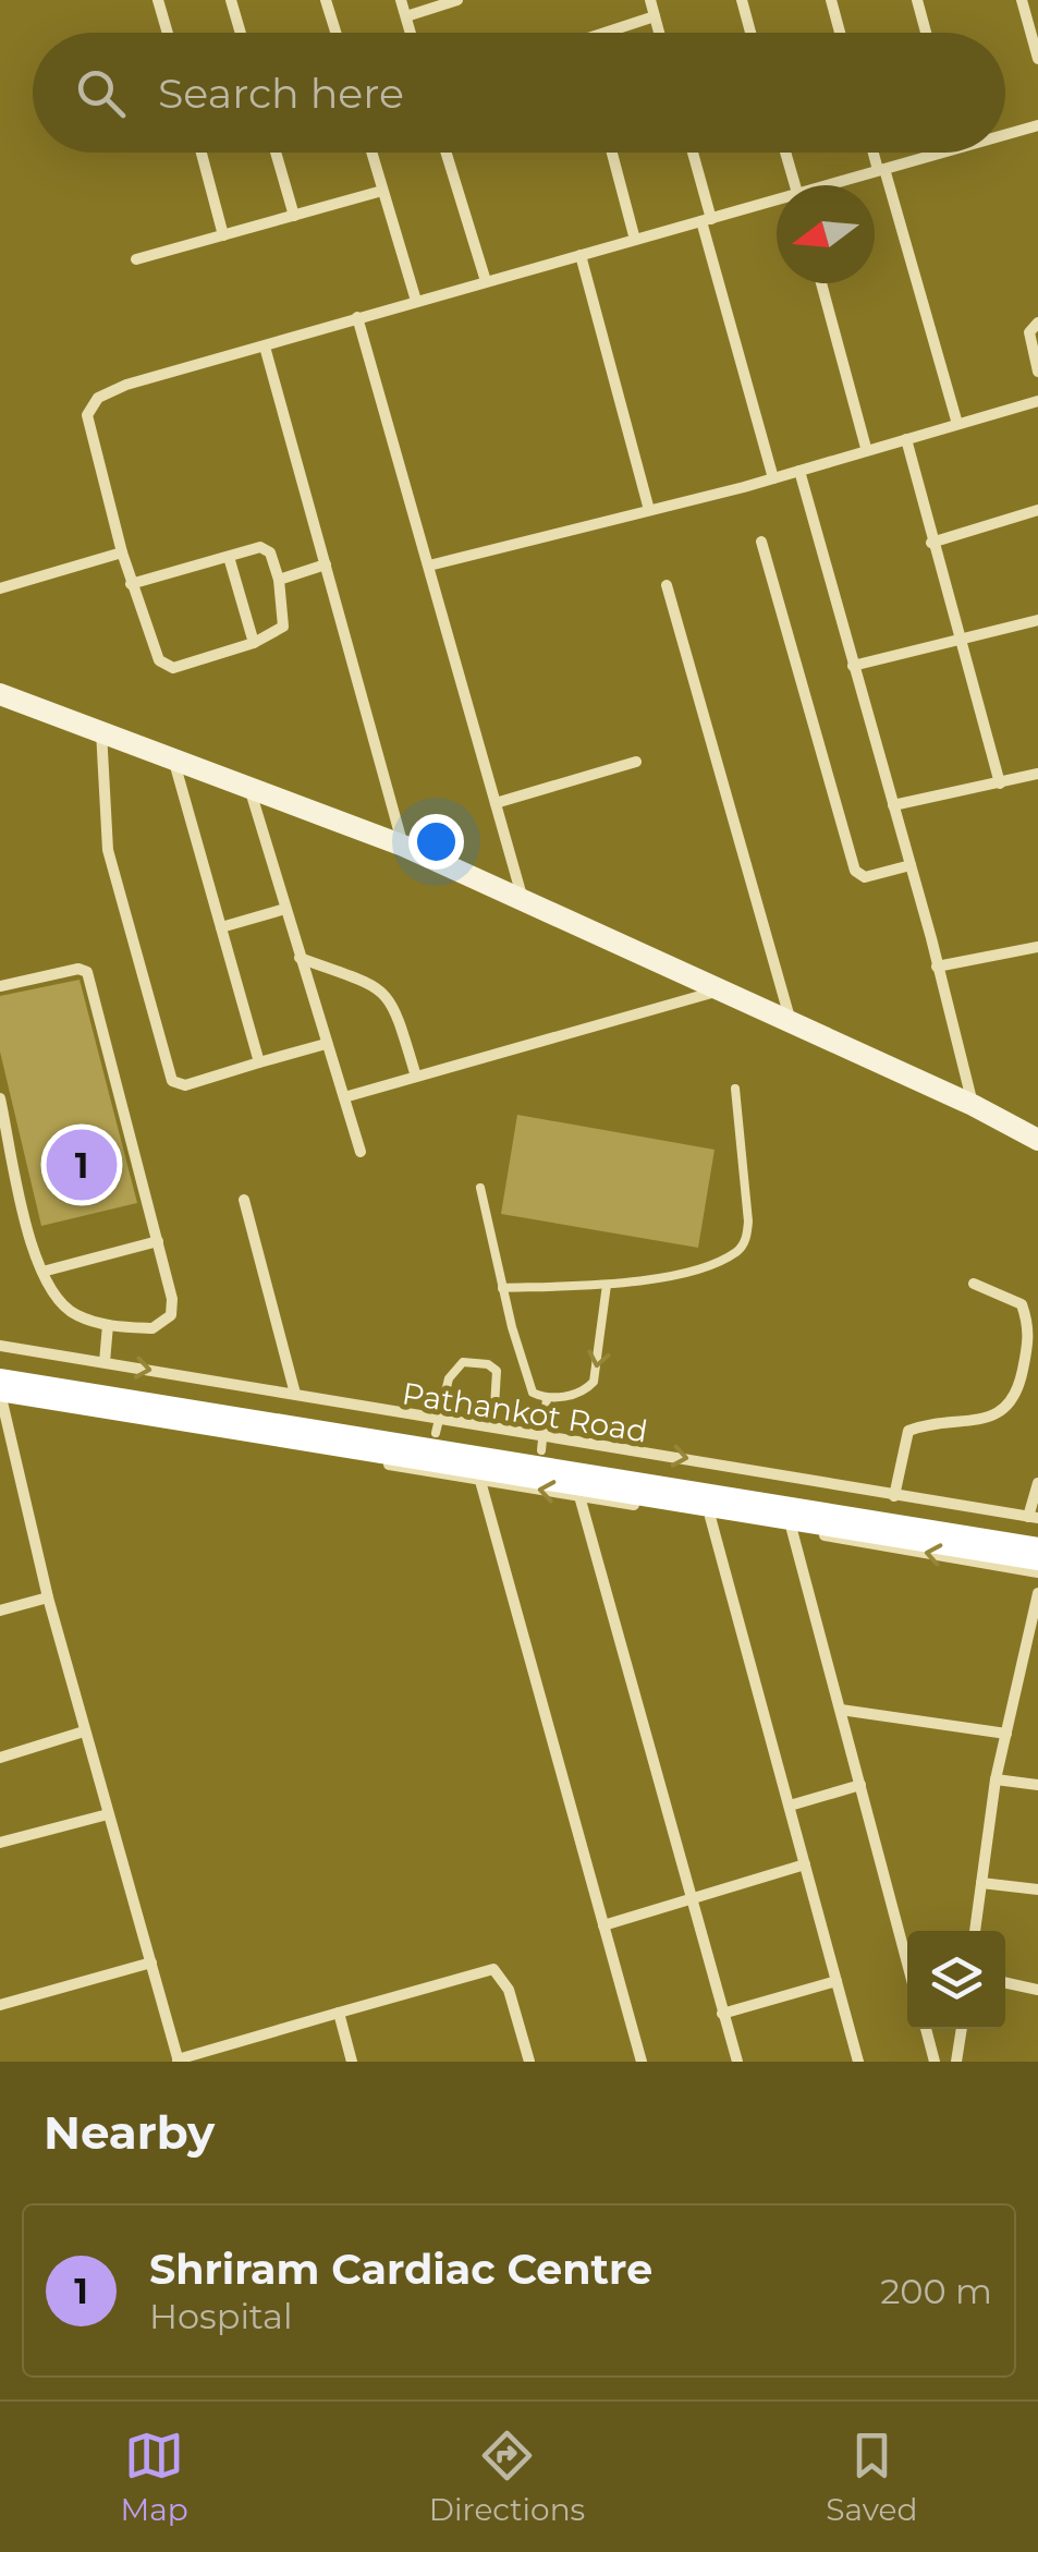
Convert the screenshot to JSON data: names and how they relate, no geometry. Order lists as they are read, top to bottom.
{
  "streets": {
    "highway": ["Pathankot Road"]
  },
  "north": "left",
  "page": {
    "search": "Search here",
    "pins": "1",
    "heading": "Nearby",
    "list": [
      {
        "mark": "1",
        "name": "Shriram Cardiac Centre",
        "note": "Hospital",
        "value": "200 m"
      }
    ],
    "nav": ["Map", "Directions", "Saved"]
  }
}
